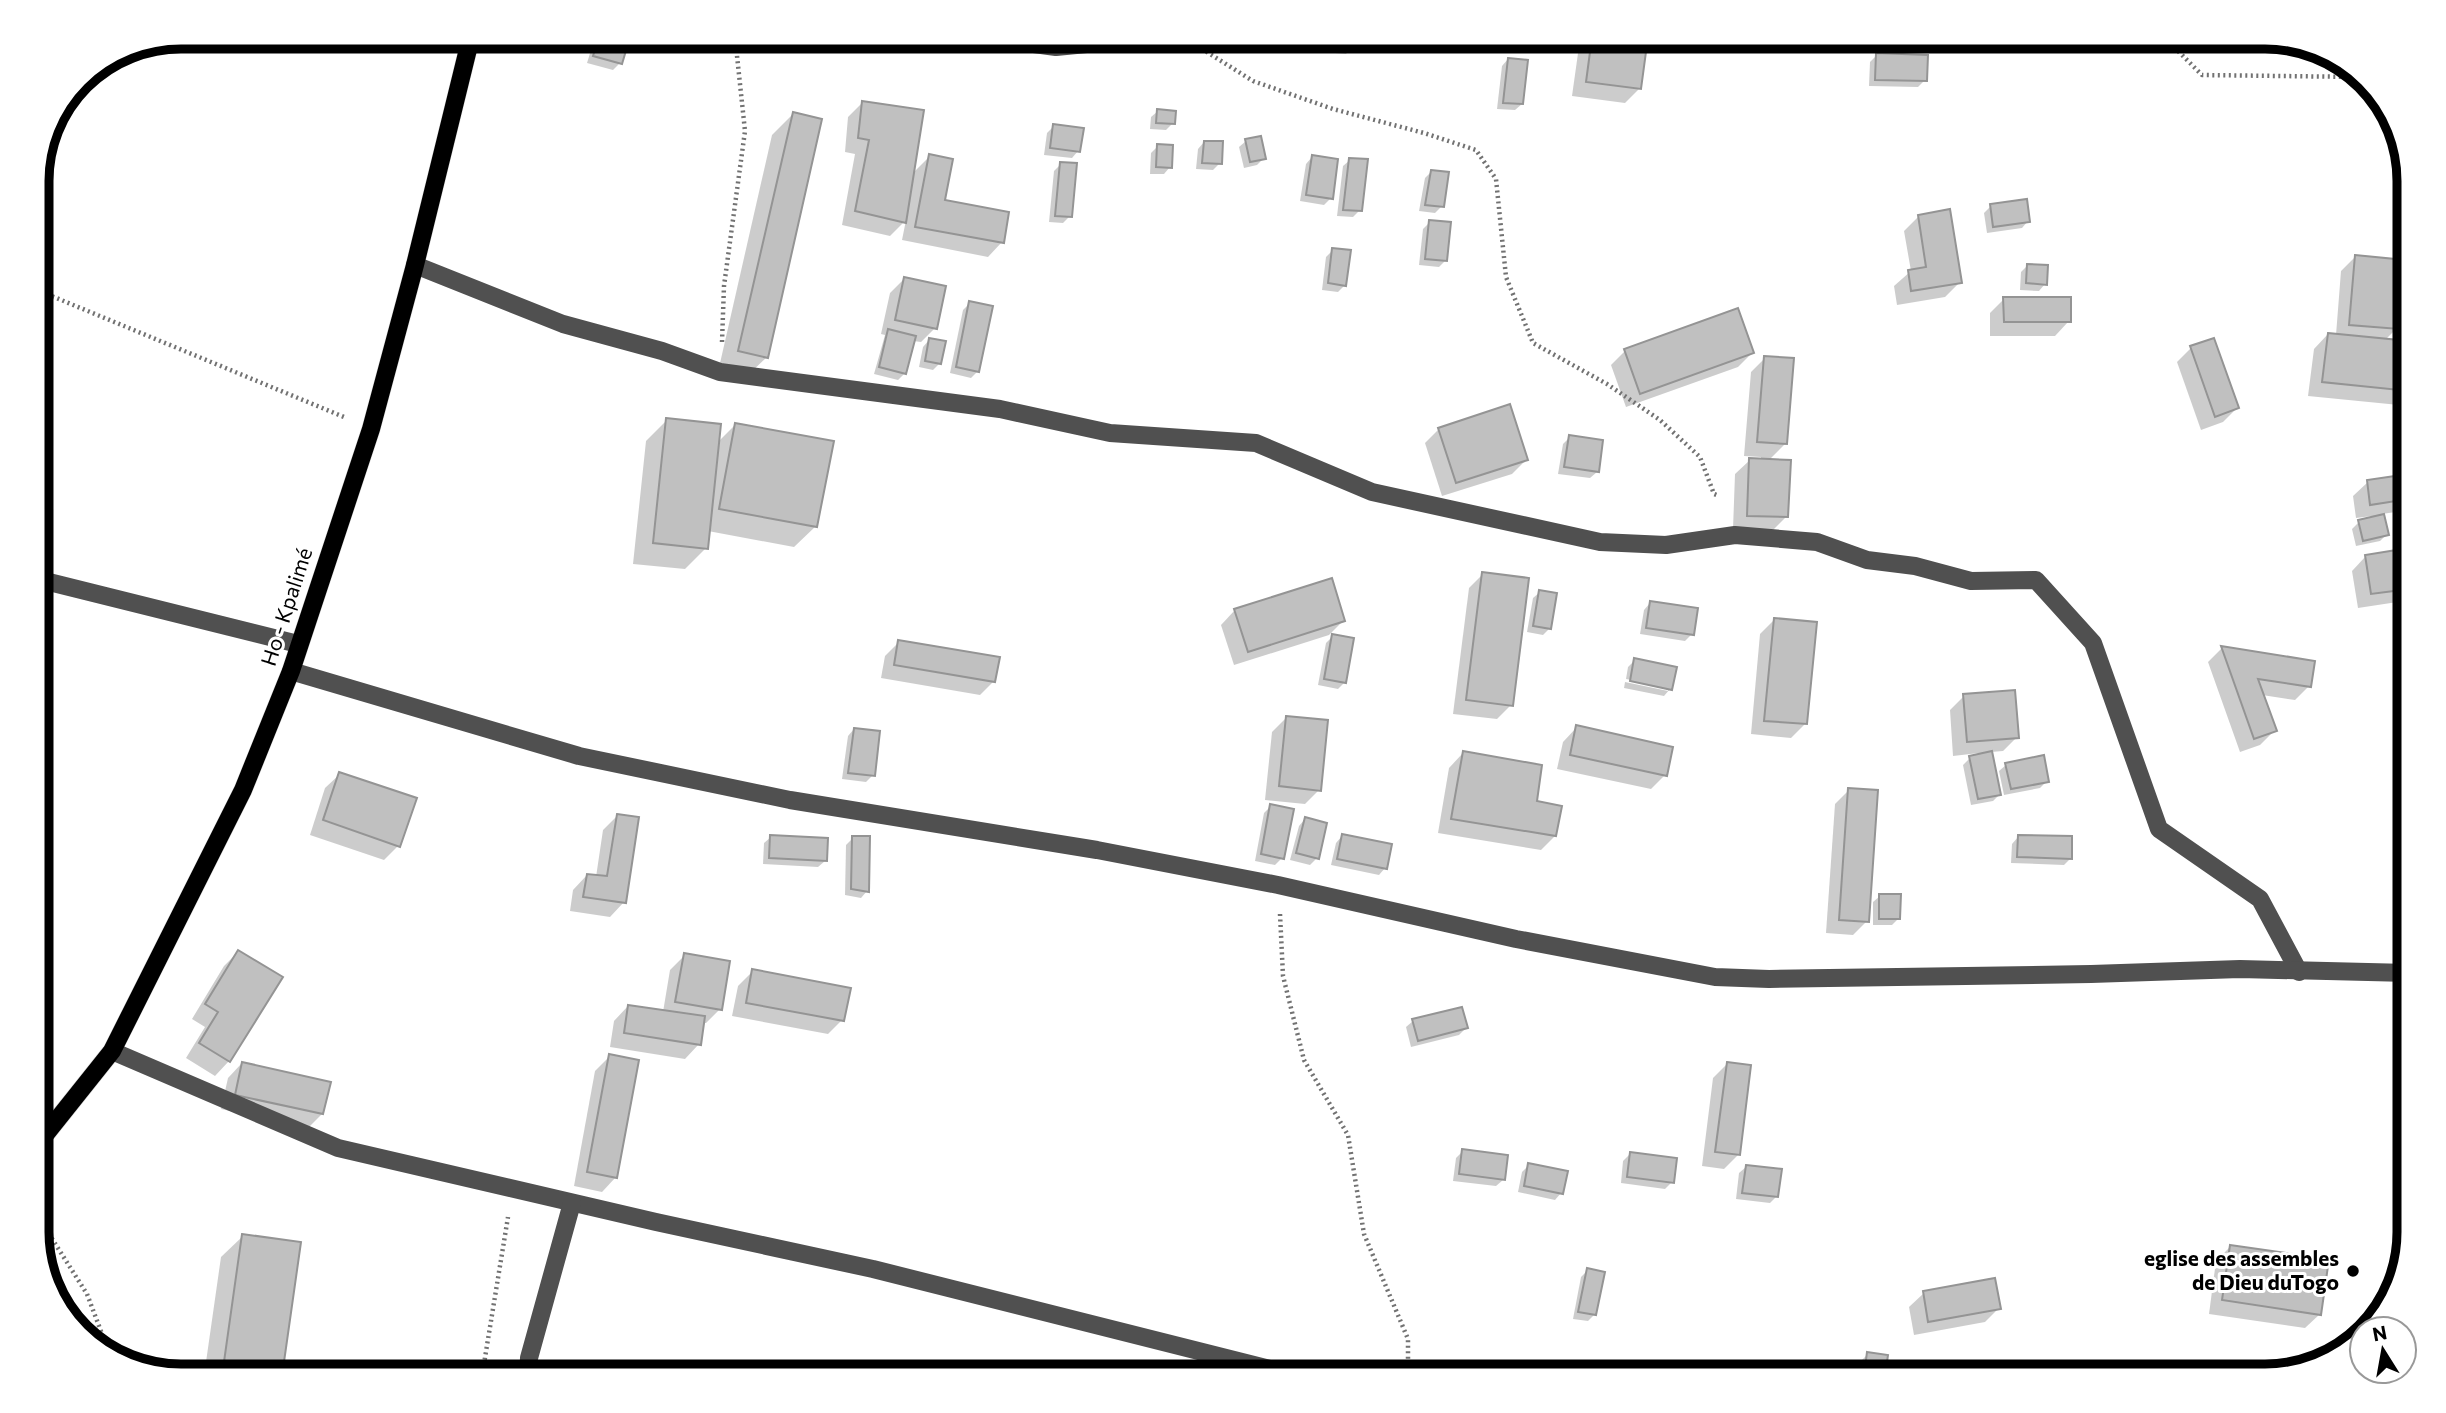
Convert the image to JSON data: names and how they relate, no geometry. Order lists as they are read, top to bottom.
{
  "streets": {
    "main road": ["Ho - Kpalimé"]
  },
  "places": ["eglise des assembles de Dieu duTogo"],
  "north": "top"
}
